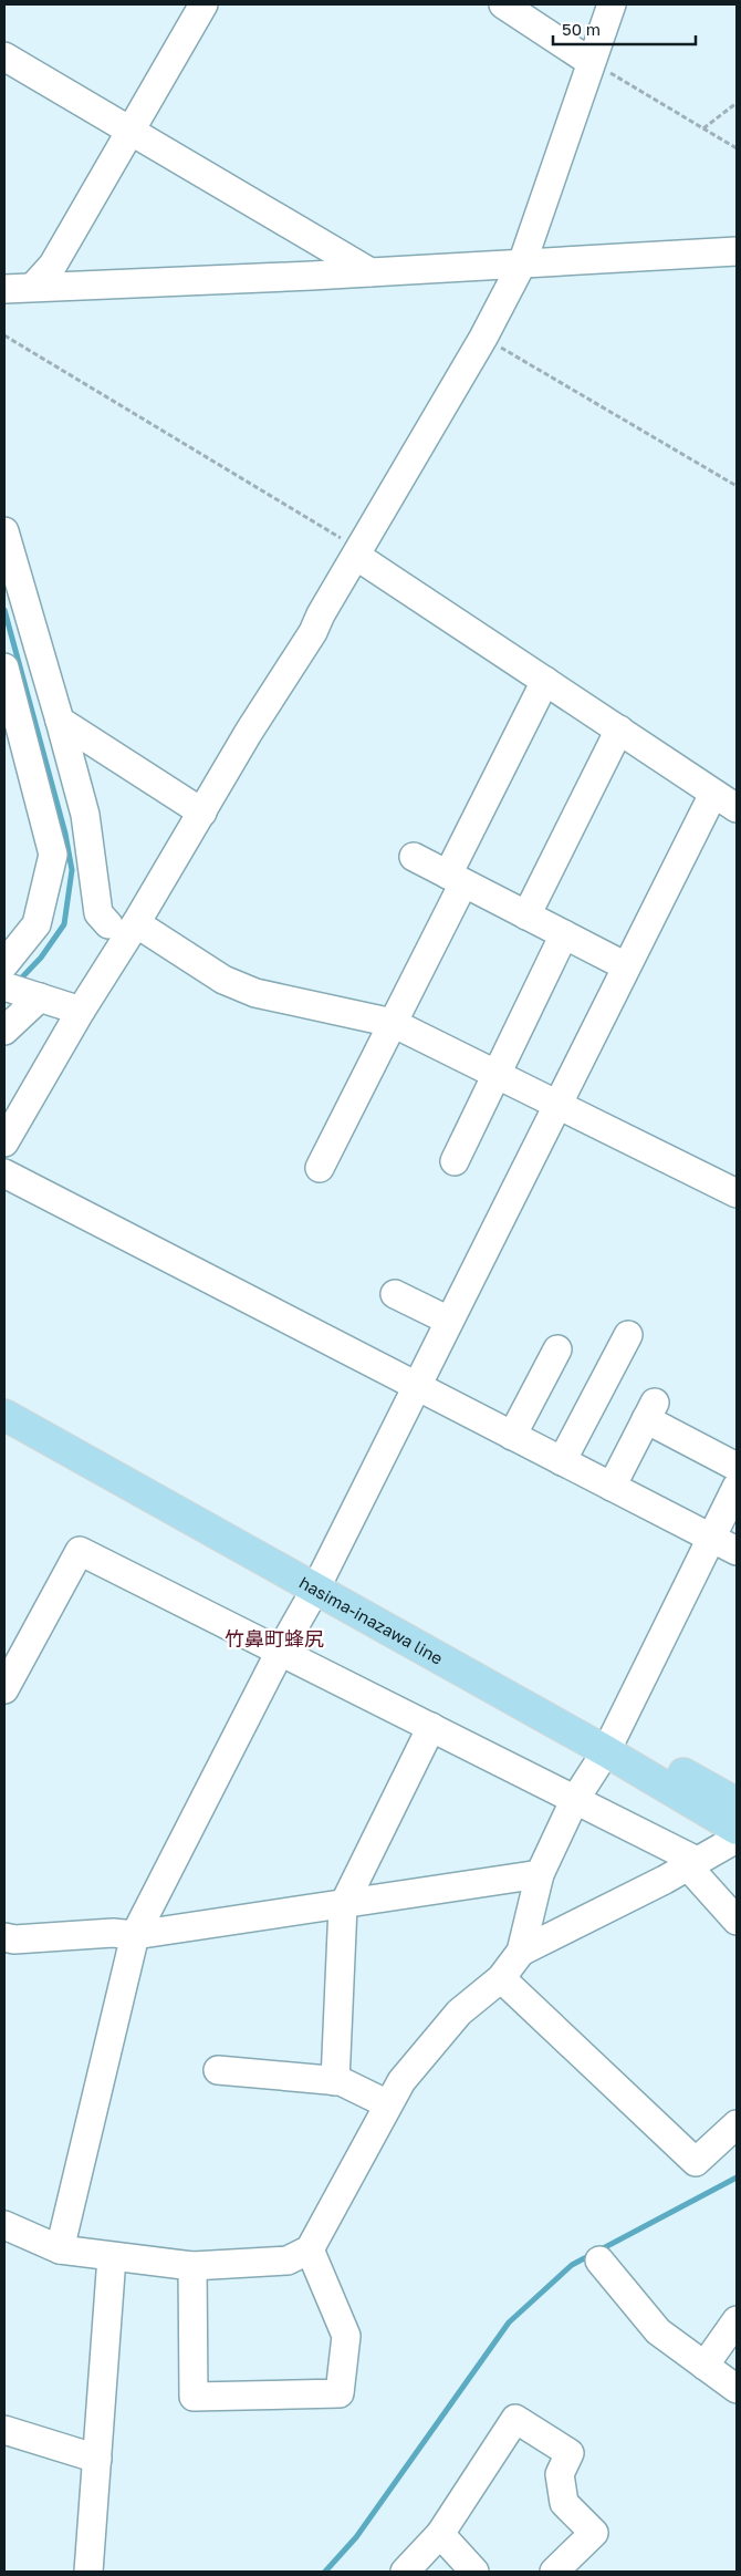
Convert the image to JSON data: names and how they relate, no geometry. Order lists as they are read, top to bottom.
{
  "streets": {
    "main road": ["hasima-inazawa line"]
  },
  "districts": ["竹鼻町蜂尻"],
  "scale_bar": "50 m"
}
